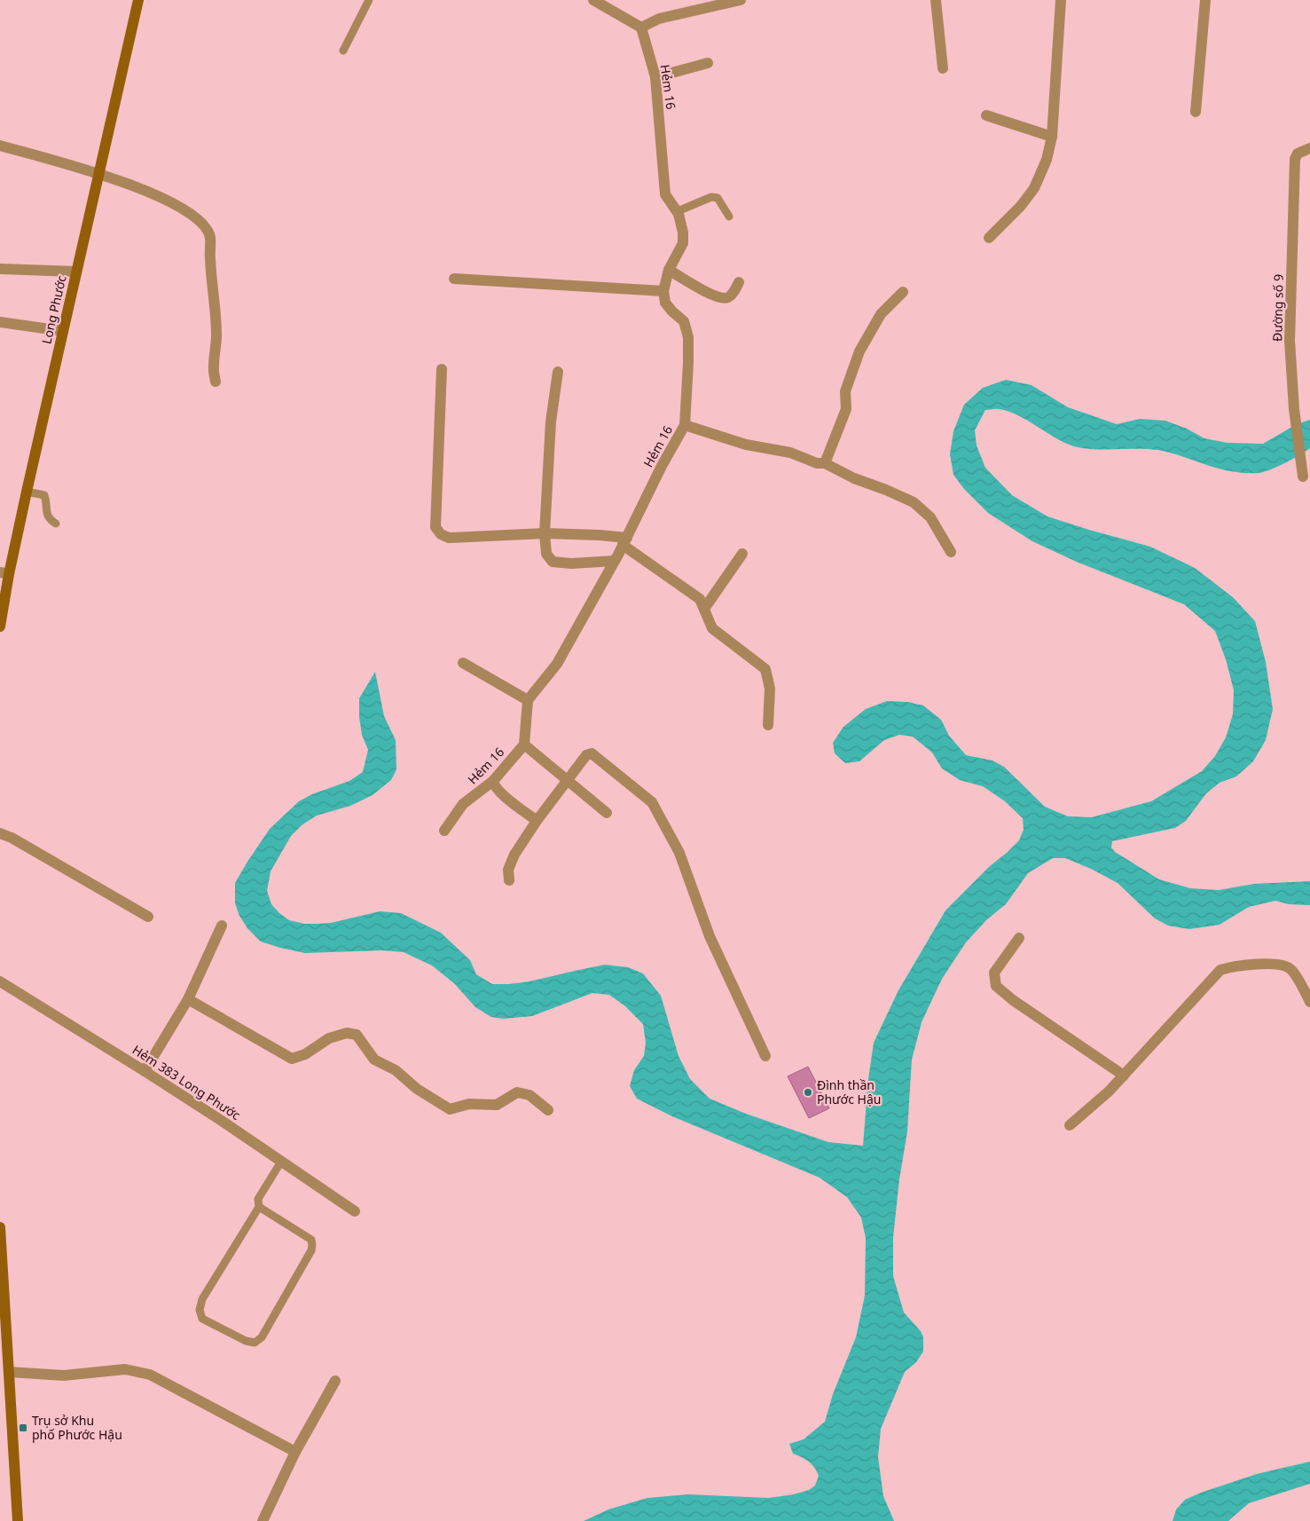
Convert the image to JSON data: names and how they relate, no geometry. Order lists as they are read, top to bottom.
{
  "streets": {
    "street": [
      "Hẻm 16",
      "Đường số 9",
      "Long Phước",
      "Hẻm 383 Long Phước"
    ]
  },
  "places": {
    "other": ["Đình thần Phước Hậu"],
    "transit": ["Trụ sở Khu phố Phước Hậu"]
  }
}
